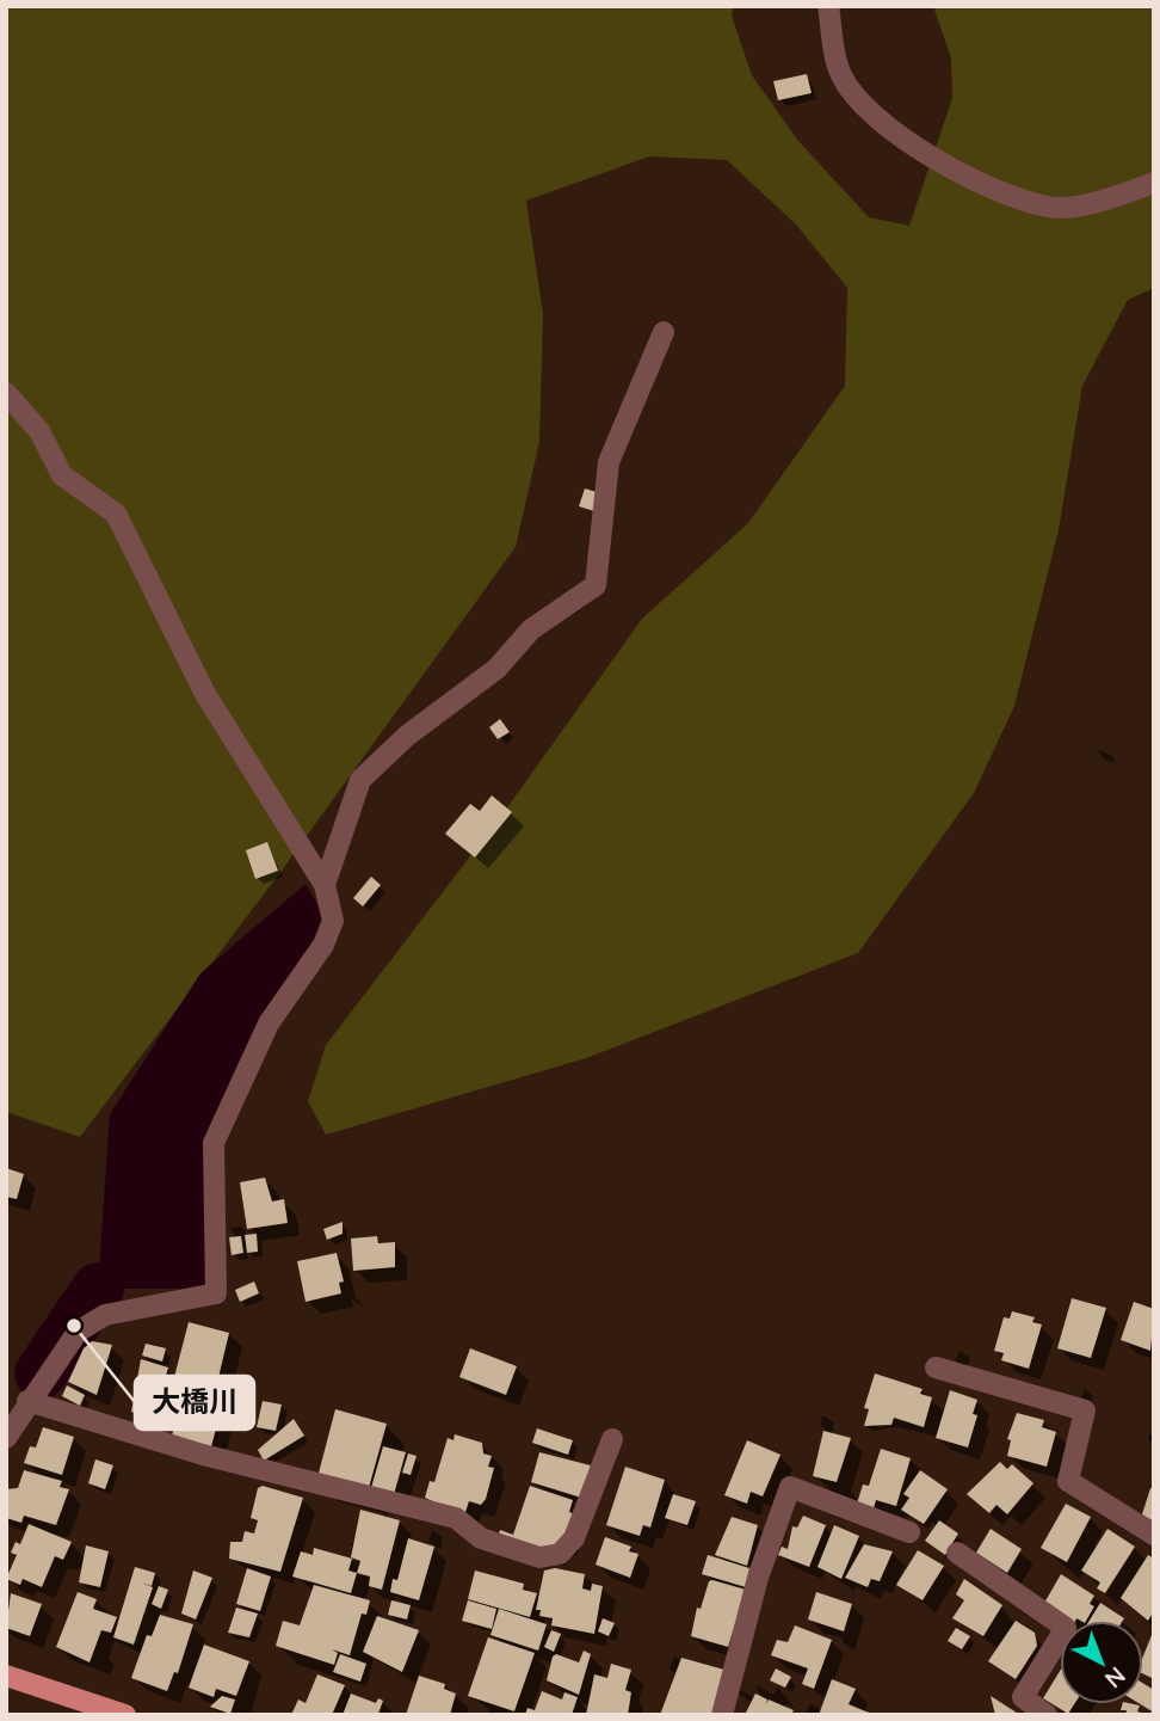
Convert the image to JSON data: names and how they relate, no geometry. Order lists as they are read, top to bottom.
{
  "places": ["大橋川"],
  "north": "bottom right"
}
